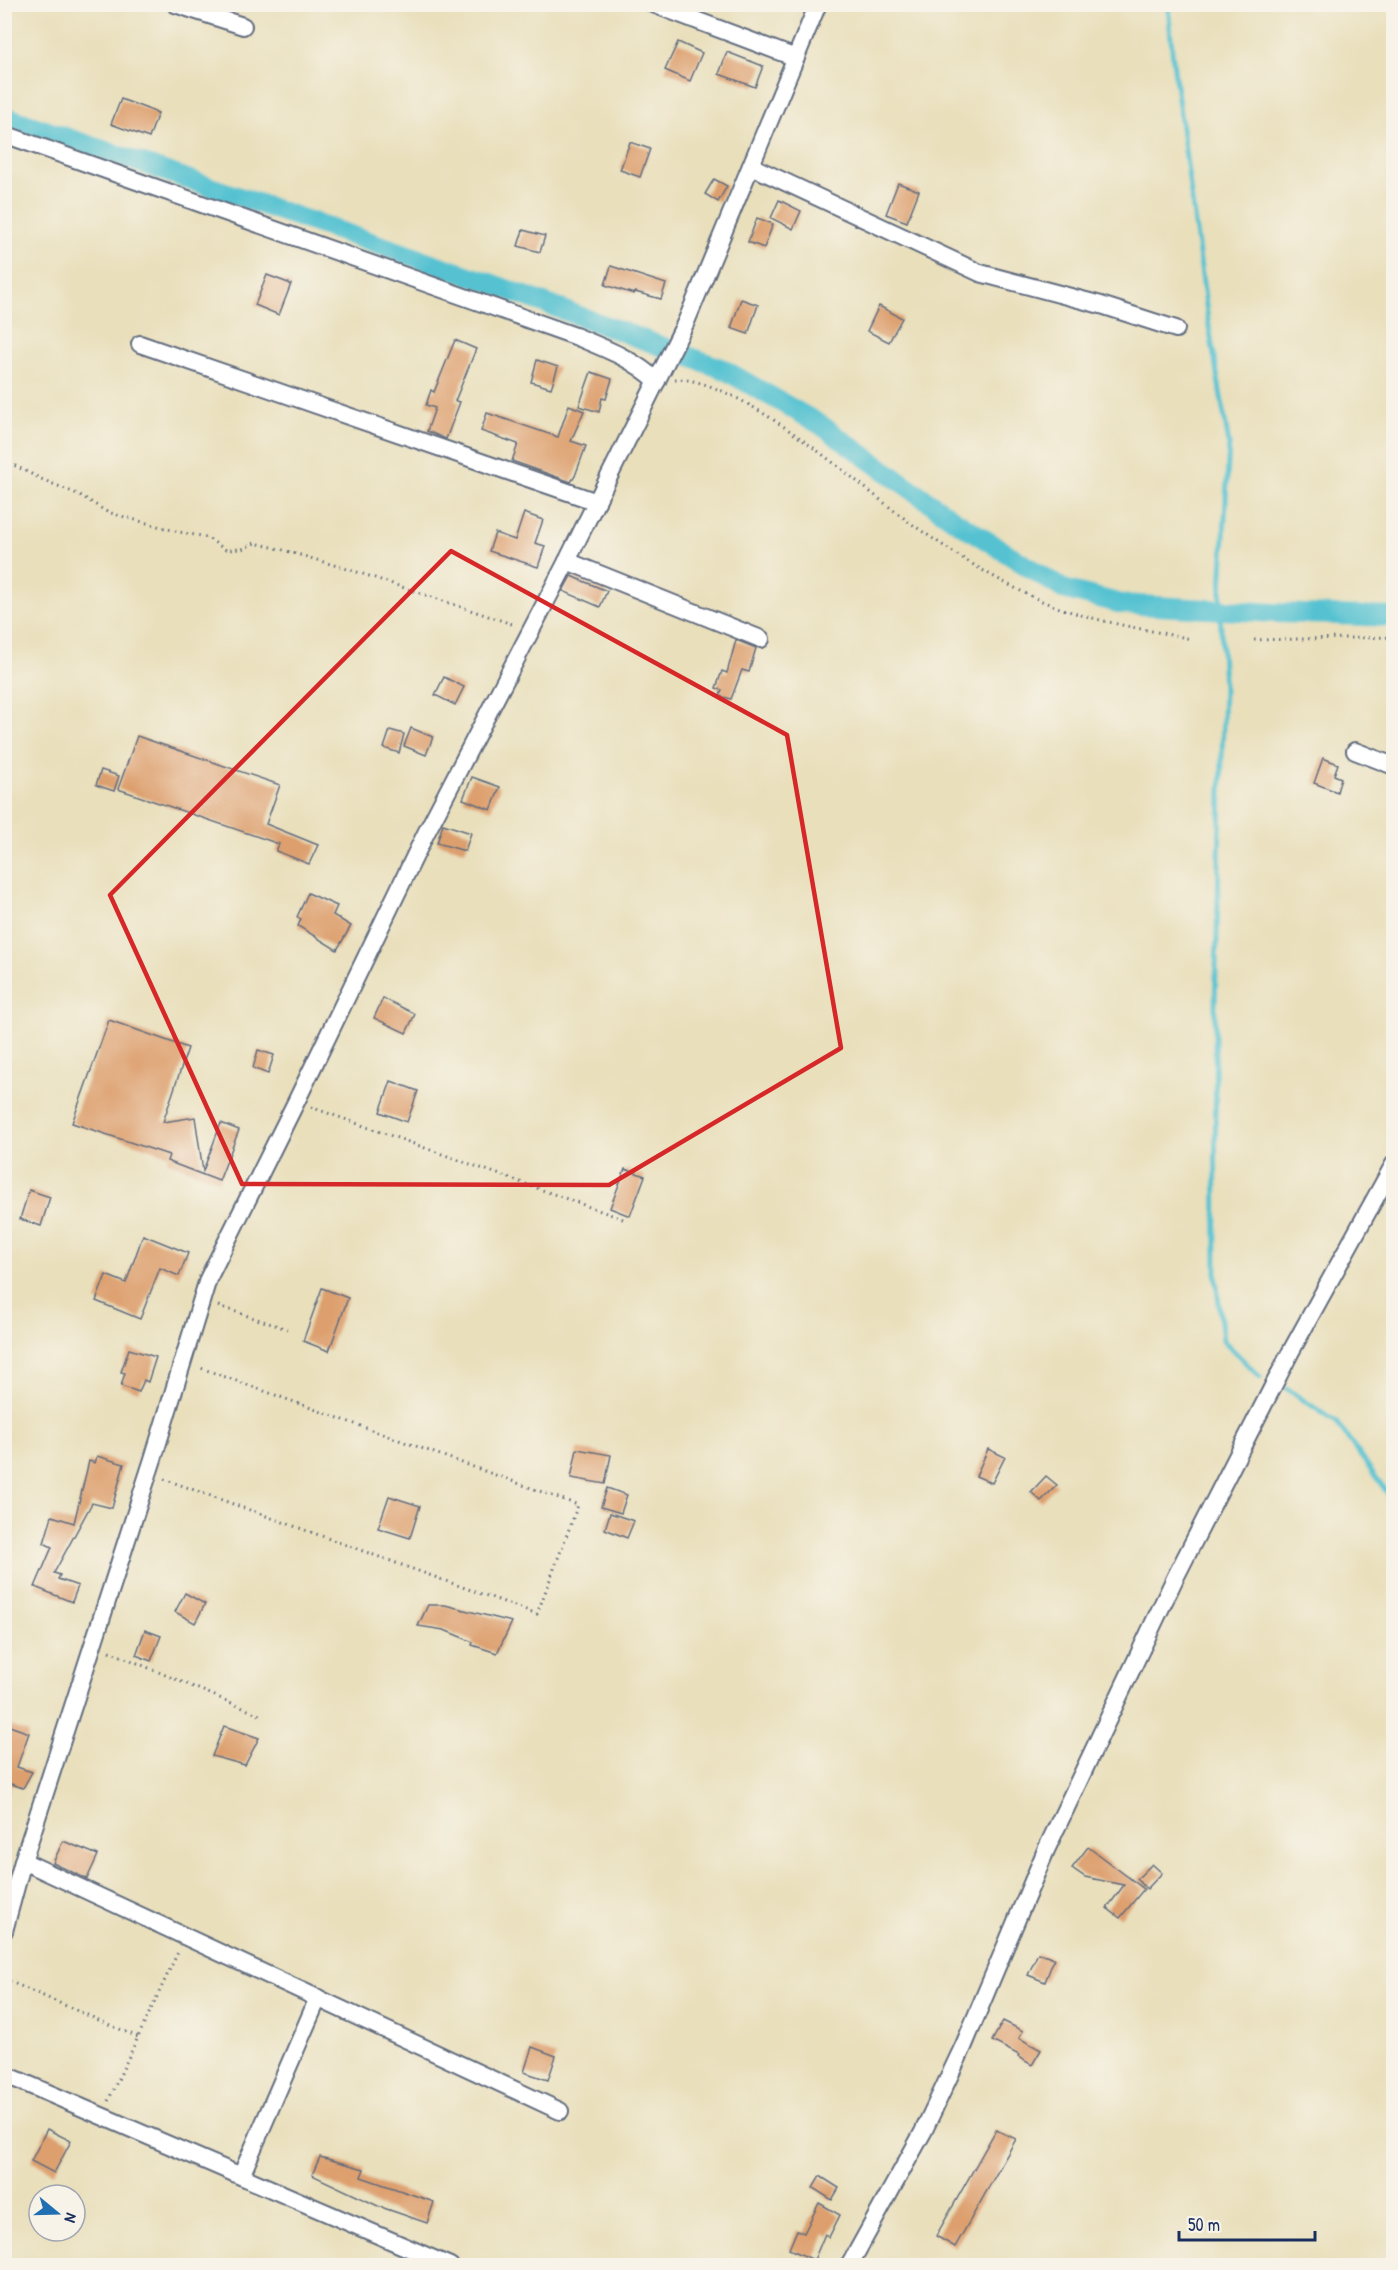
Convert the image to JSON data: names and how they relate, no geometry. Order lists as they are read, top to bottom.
{
  "scale_bar": "50 m",
  "north": "right"
}
